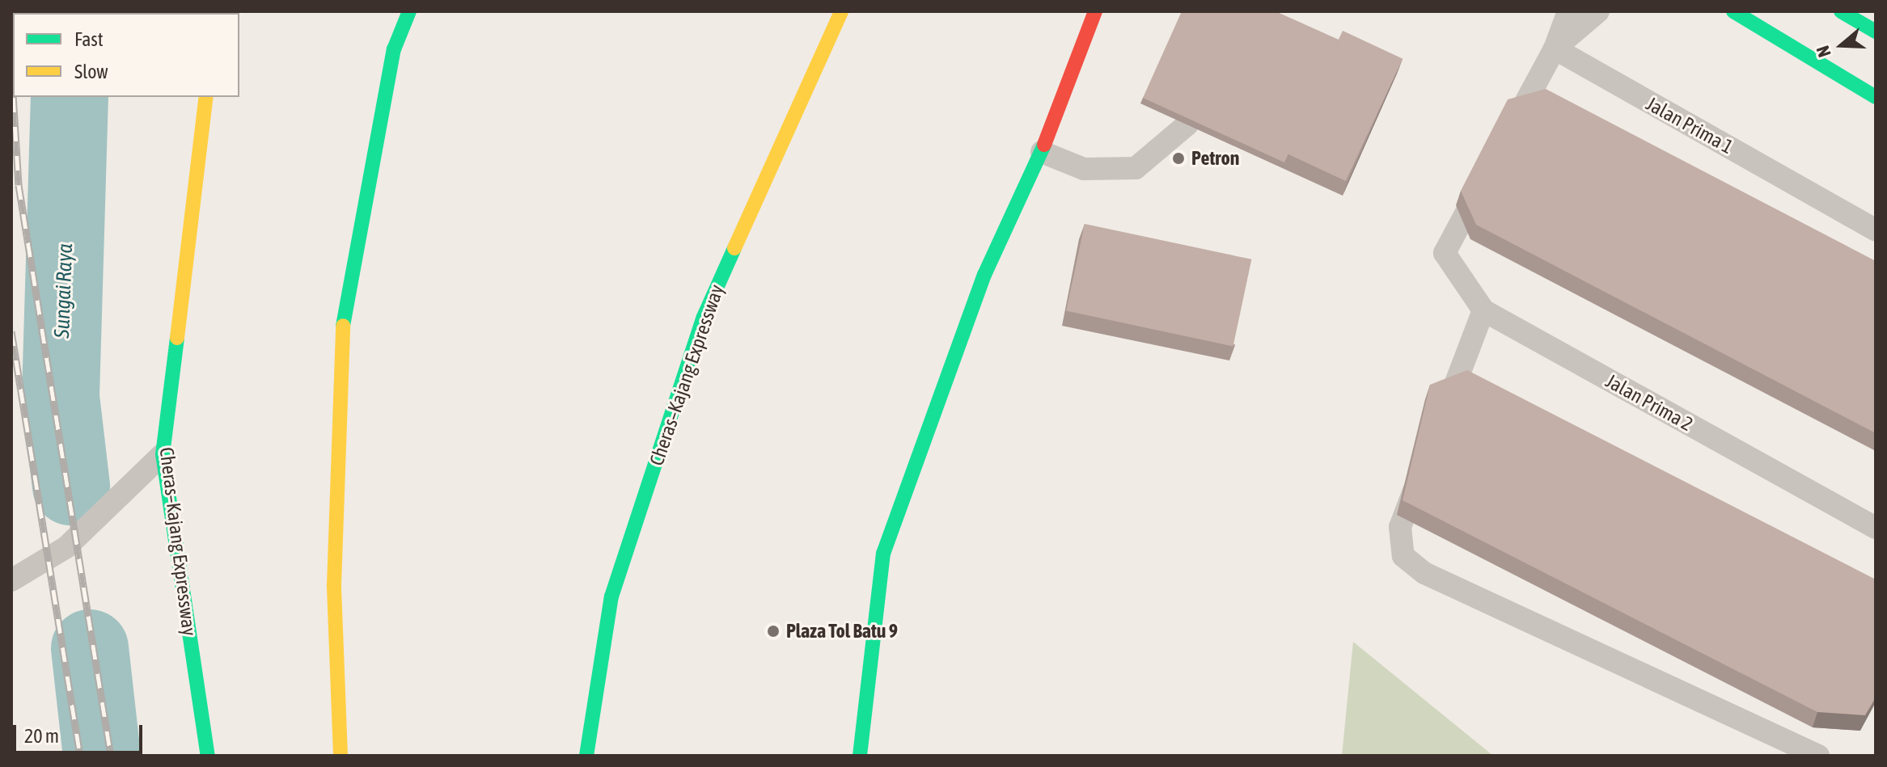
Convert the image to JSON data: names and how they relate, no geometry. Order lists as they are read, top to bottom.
{
  "streets": {
    "main road": ["Cheras–Kajang Expressway"],
    "lane": ["Jalan Prima 1", "Jalan Prima 2"]
  },
  "water": ["Sungai Raya"],
  "places": ["Petron", "Plaza Tol Batu 9"],
  "legend": ["Fast", "Slow"],
  "scale_bar": "20 m",
  "north": "left"
}
